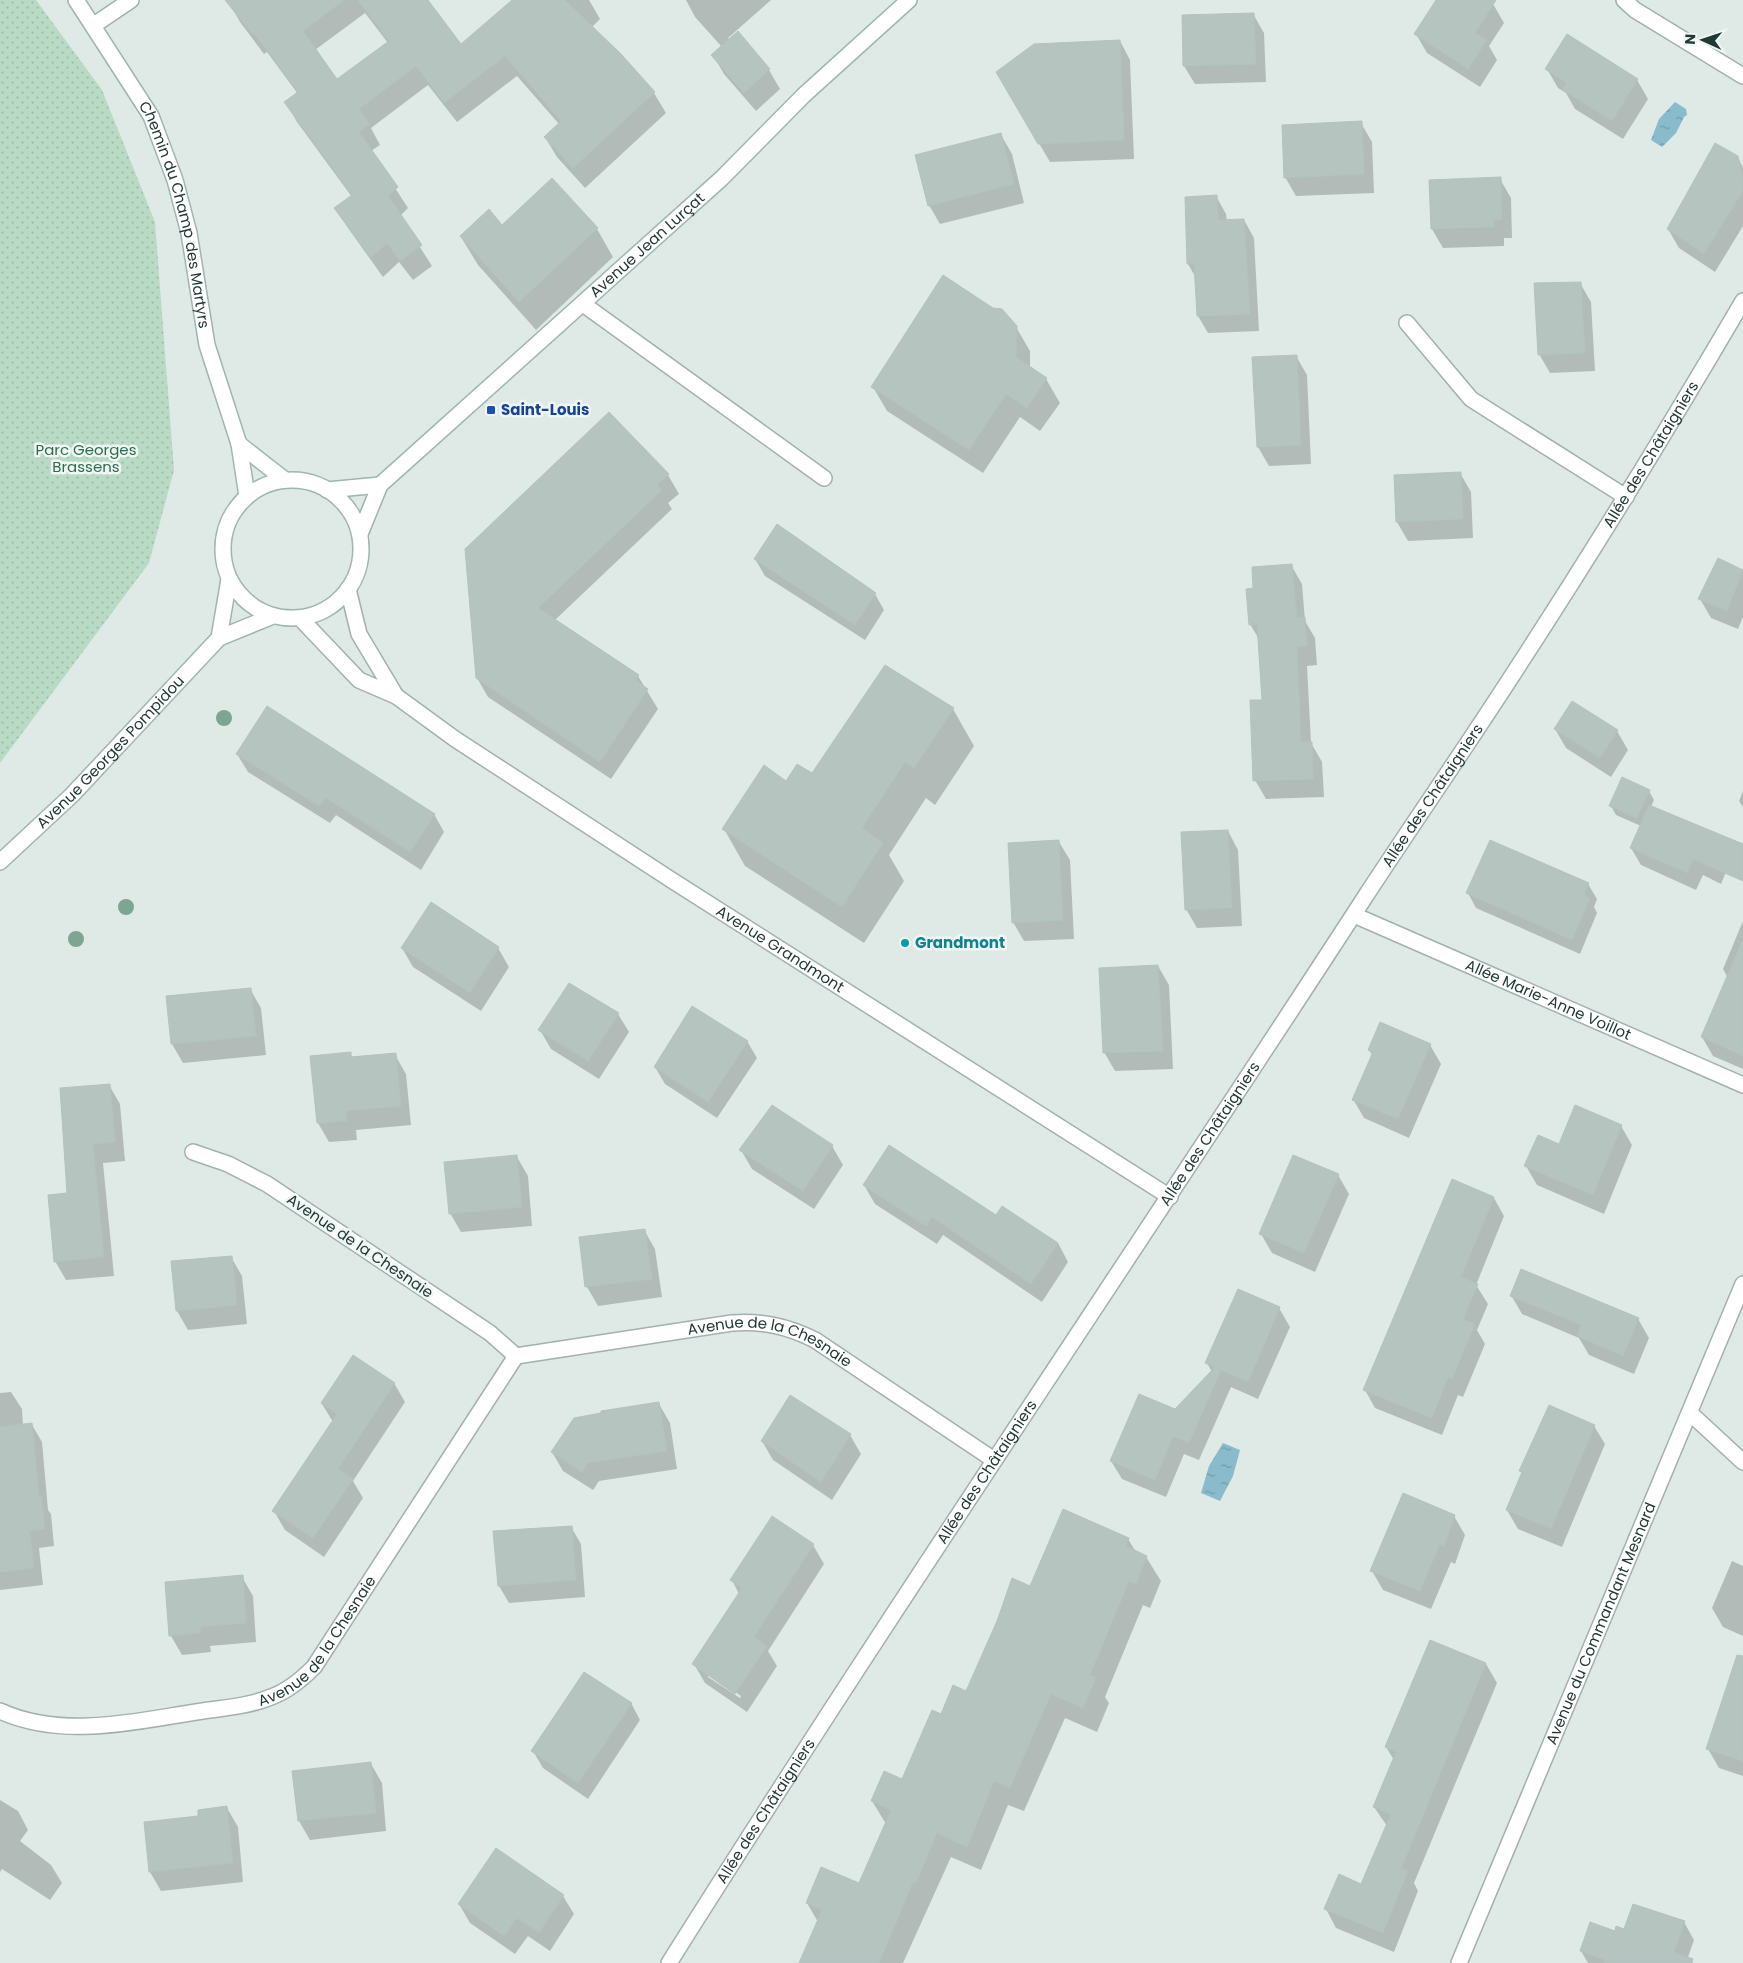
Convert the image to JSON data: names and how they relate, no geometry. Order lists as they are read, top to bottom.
{
  "streets": {
    "street": [
      "Chemin du Champ des Martyrs",
      "Avenue Jean Lurçat",
      "Allée des Châtaigniers",
      "Avenue Georges Pompidou",
      "Avenue Grandmont",
      "Allée Marie-Anne Voillot",
      "Avenue de la Chesnaie",
      "Avenue du Commandant Mesnard"
    ]
  },
  "crossings": [
    ["Chemin du Champ des Martyrs", "Avenue Jean Lurçat"],
    ["Chemin du Champ des Martyrs", "Avenue Georges Pompidou"],
    ["Chemin du Champ des Martyrs", "Avenue Grandmont"],
    ["Avenue Jean Lurçat", "Avenue Georges Pompidou"],
    ["Avenue Jean Lurçat", "Avenue Grandmont"],
    ["Allée des Châtaigniers", "Avenue Grandmont"],
    ["Allée des Châtaigniers", "Allée Marie-Anne Voillot"],
    ["Allée des Châtaigniers", "Avenue de la Chesnaie"],
    ["Avenue Georges Pompidou", "Avenue Grandmont"]
  ],
  "parks": ["Parc Georges Brassens"],
  "places": {
    "transit": ["Saint-Louis"],
    "other": ["Grandmont"]
  },
  "north": "left"
}
